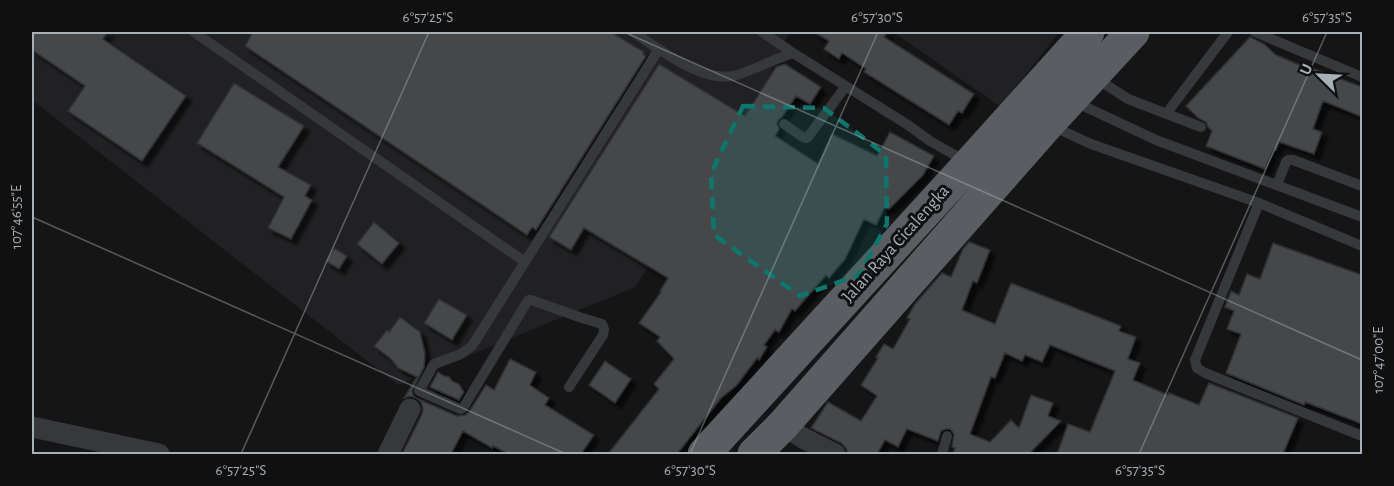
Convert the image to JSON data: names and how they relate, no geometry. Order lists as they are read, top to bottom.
{
  "streets": {
    "highway": ["Jalan Raya Cicalengka"]
  },
  "north": "top left",
  "coordinates": [
    "6°57'25\"S",
    "6°57'30\"S",
    "6°57'35\"S",
    "107°46'55\"E",
    "107°47'00\"E"
  ]
}
